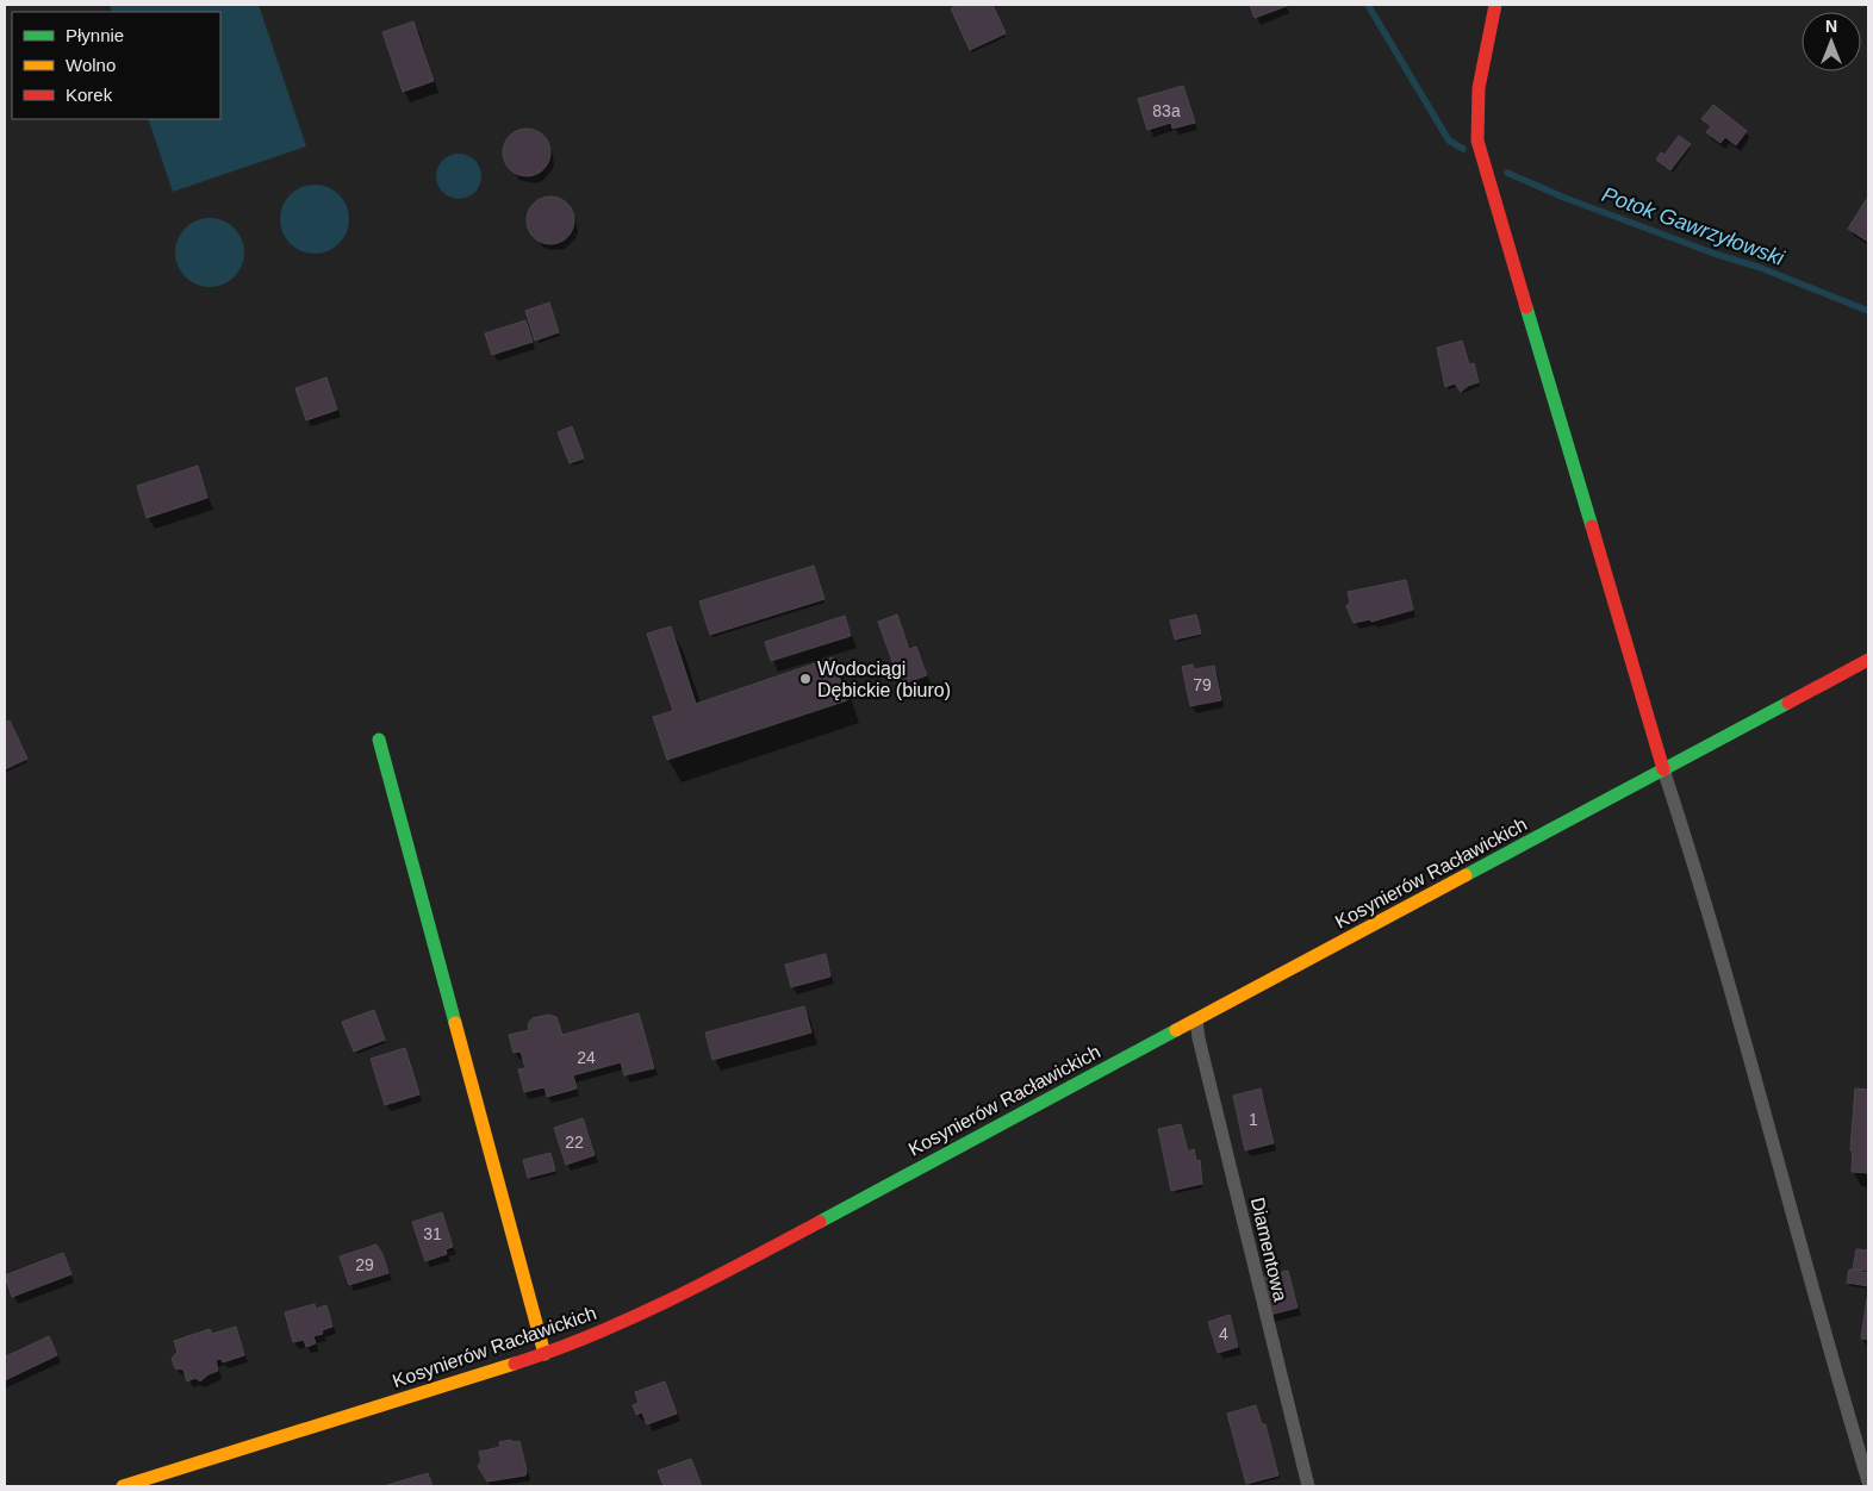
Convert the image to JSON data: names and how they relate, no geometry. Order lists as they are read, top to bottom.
{
  "streets": {
    "street": ["Kosynierów Racławickich"],
    "lane": ["Diamentowa"]
  },
  "crossings": [
    ["Kosynierów Racławickich", "Diamentowa"]
  ],
  "water": ["Potok Gawrzyłowski"],
  "places": ["Wodociągi Dębickie (biuro)"],
  "house_numbers": [
    "83a",
    "79",
    "24",
    "1",
    "22",
    "31",
    "29",
    "4"
  ],
  "legend": ["Płynnie", "Wolno", "Korek"],
  "north": "top"
}
